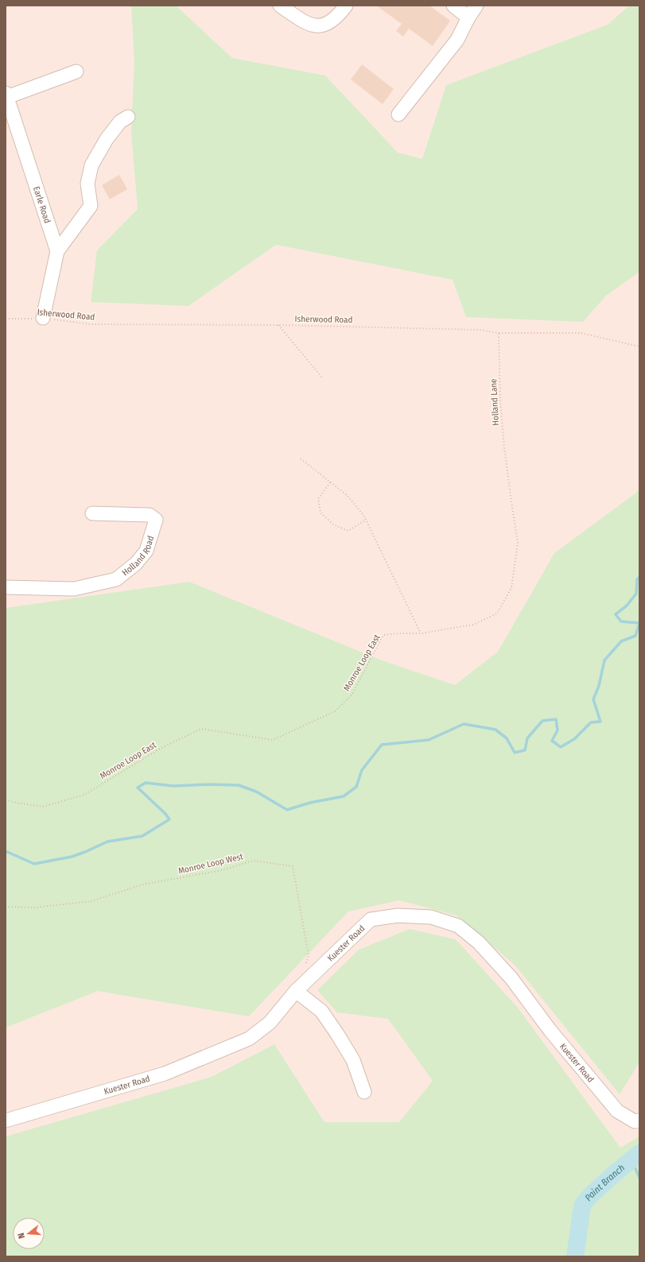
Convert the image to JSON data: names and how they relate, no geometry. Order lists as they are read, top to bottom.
{
  "streets": {
    "street": ["Earle Road", "Holland Road", "Kuester Road"],
    "path": [
      "Isherwood Road",
      "Holland Lane",
      "Monroe Loop East",
      "Monroe Loop West"
    ]
  },
  "crossings": [
    ["Isherwood Road", "Holland Lane"],
    ["Holland Lane", "Monroe Loop East"]
  ],
  "water": ["Paint Branch"],
  "north": "left"
}
